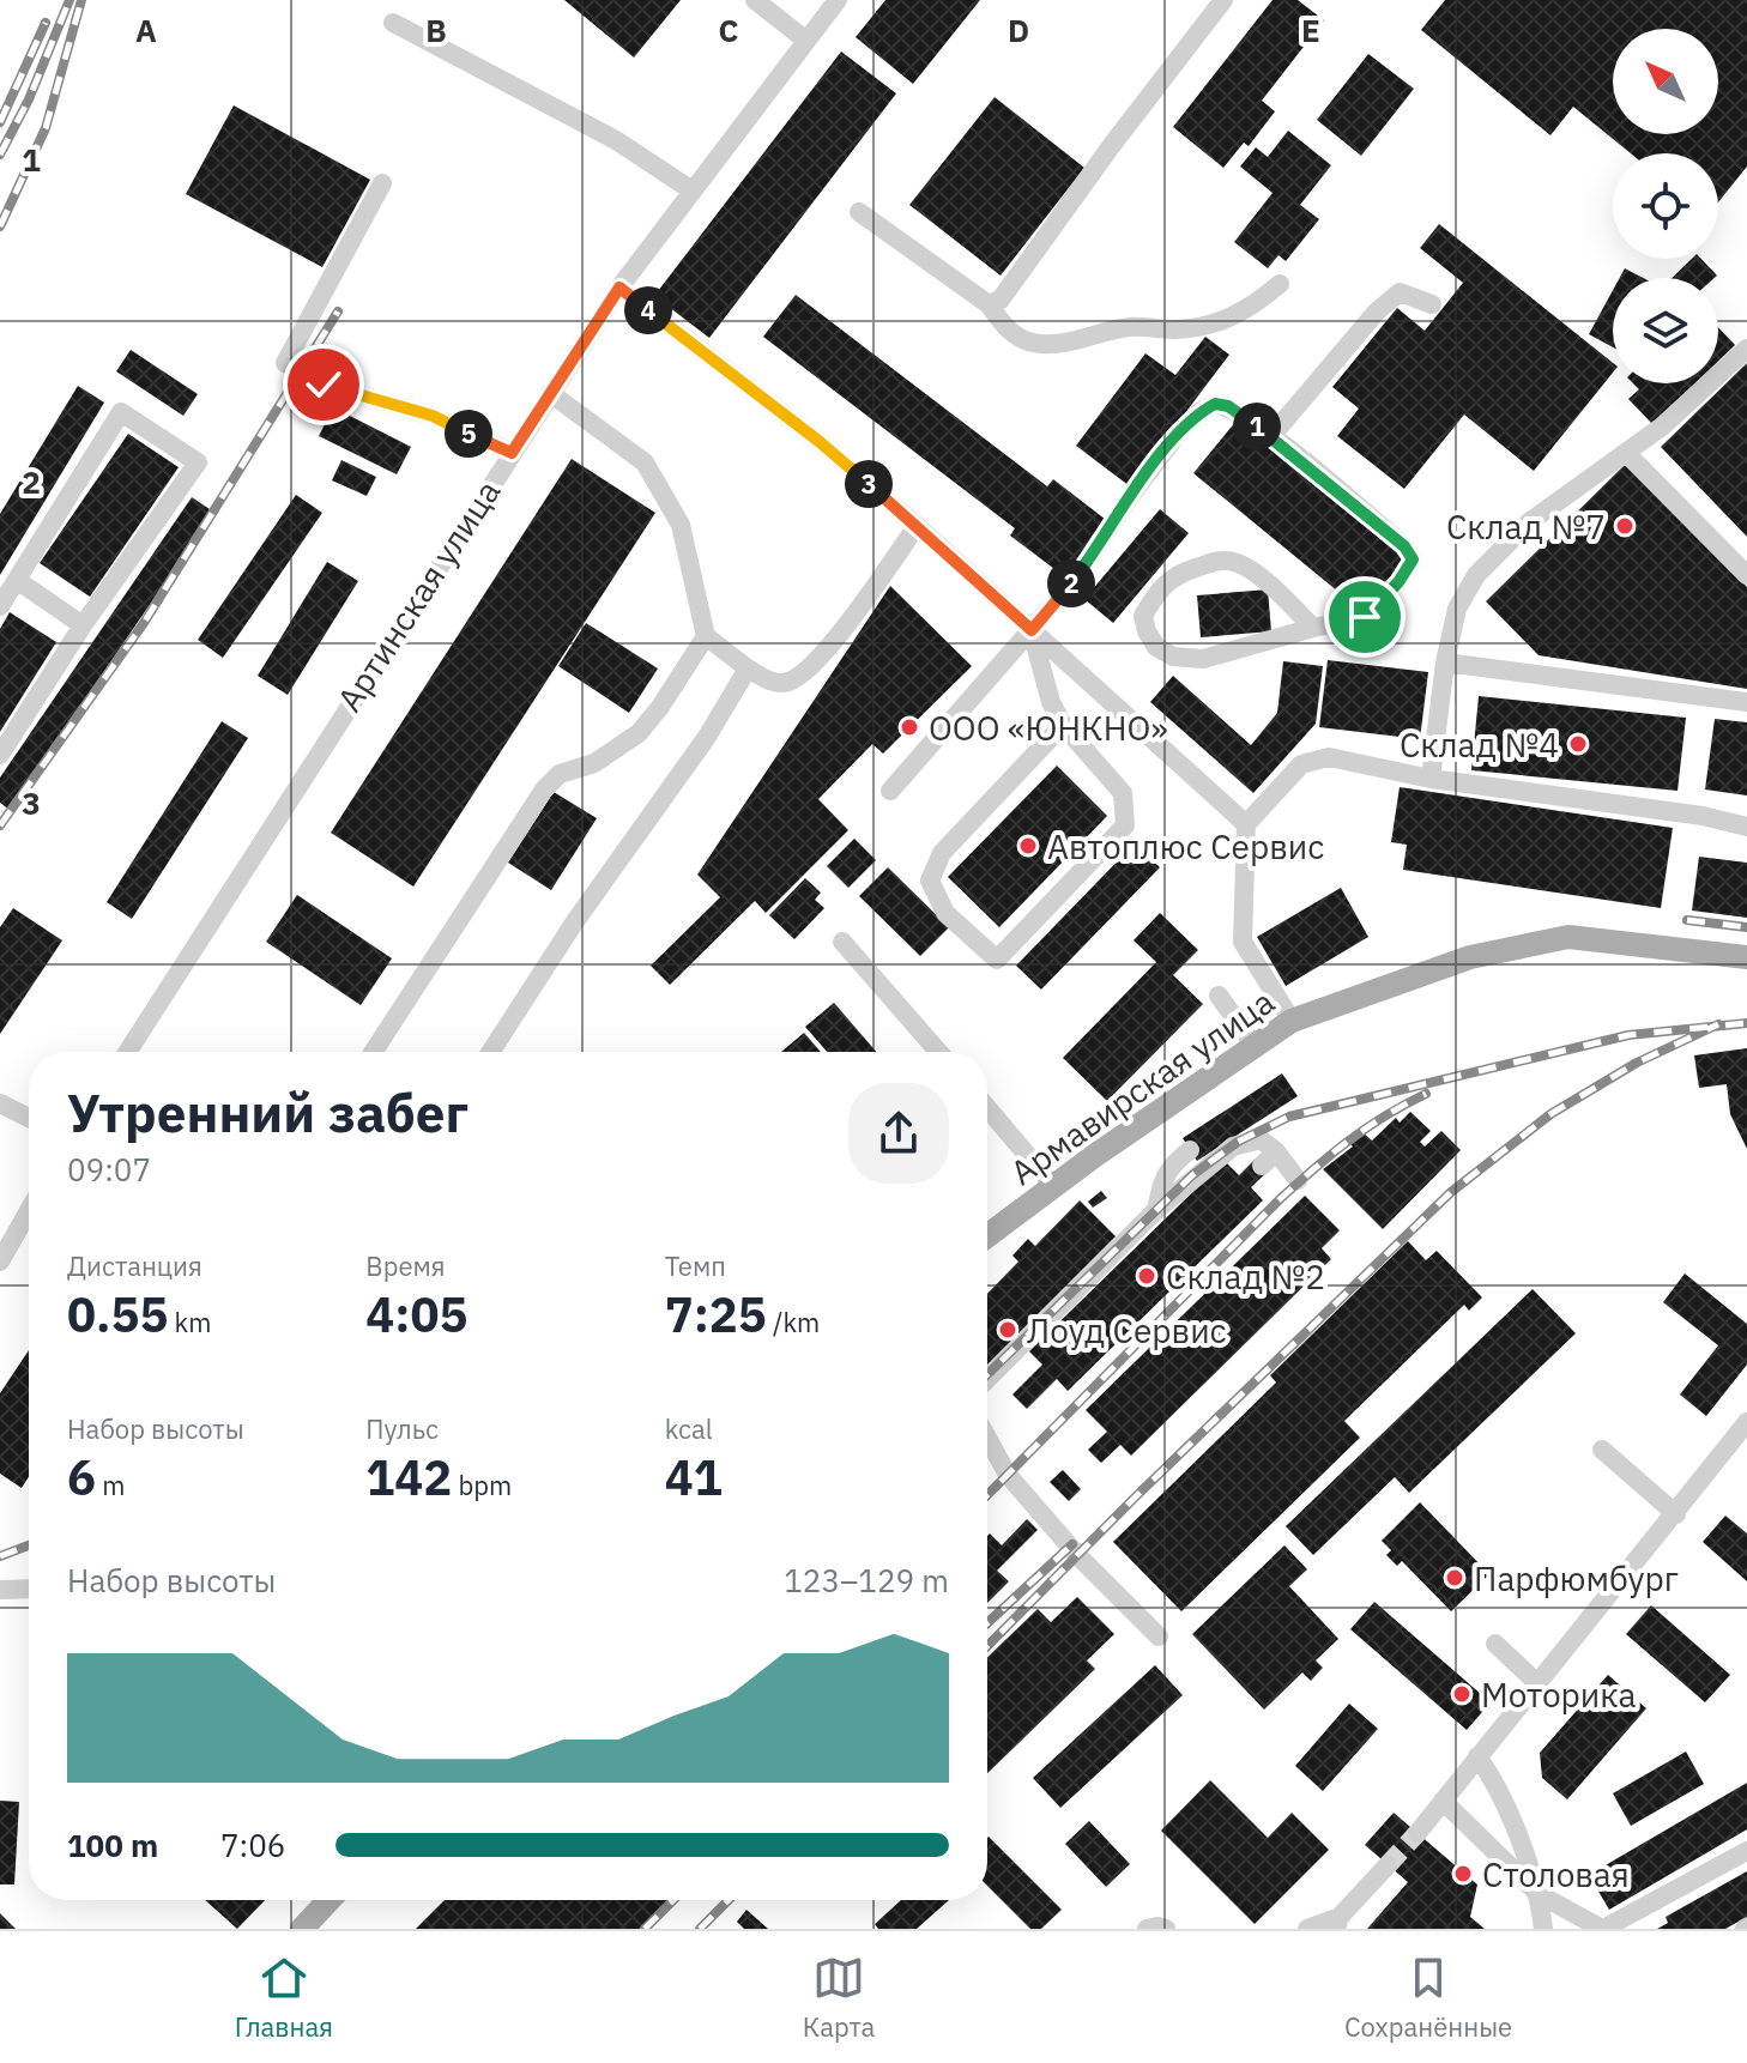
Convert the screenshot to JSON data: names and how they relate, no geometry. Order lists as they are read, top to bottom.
{
  "streets": {
    "main road": ["Армавирская улица"],
    "street": ["Артинская улица"]
  },
  "places": [
    "Склад №7",
    "ООО «ЮНКНО»",
    "Склад №4",
    "Автоплюс Сервис",
    "Склад №2",
    "Лоуд Сервис",
    "Парфюмбург",
    "Моторика",
    "Столовая"
  ],
  "north": "top left",
  "page": {
    "pins": [
      "4",
      "1",
      "5",
      "3",
      "2"
    ],
    "heading": ["Утренний забег", "09:07"],
    "stats": [
      ["Дистанция", "0.55 km"],
      ["Время", "4:05"],
      ["Темп", "7:25 /km"],
      ["Набор высоты", "6 m"],
      ["Пульс", "142 bpm"],
      ["kcal", "41"]
    ],
    "chart": ["Набор высоты", "123–129 m"],
    "list": [
      {
        "name": "100 m",
        "note": "7:06"
      }
    ],
    "tabs": ["Главная", "Карта", "Сохранённые"]
  },
  "grid": {
    "columns": [
      "A",
      "B",
      "C",
      "D",
      "E"
    ],
    "rows": ["1", "2", "3"]
  }
}
